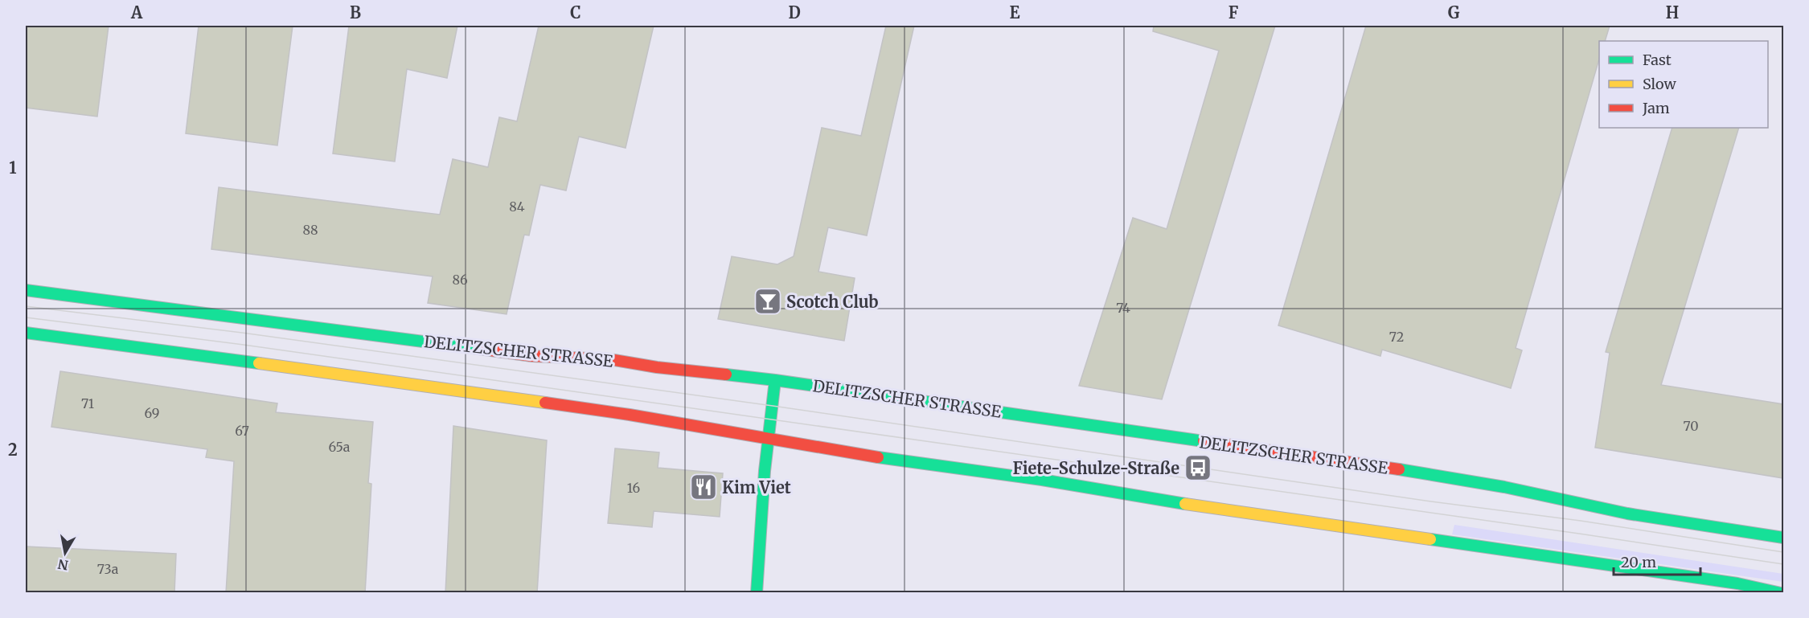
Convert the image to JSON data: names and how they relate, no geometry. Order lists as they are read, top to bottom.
{
  "streets": {
    "main road": ["DELITZSCHER STRASSE"]
  },
  "places": {
    "bar": ["Scotch Club"],
    "bus stop": ["Fiete-Schulze-Straße"],
    "restaurant": ["Kim Viet"]
  },
  "house_numbers": [
    "84",
    "88",
    "86",
    "74",
    "72",
    "71",
    "69",
    "70",
    "67",
    "65a",
    "16",
    "73a"
  ],
  "legend": ["Fast", "Slow", "Jam"],
  "scale_bar": "20 m",
  "north": "bottom",
  "grid": {
    "columns": [
      "A",
      "B",
      "C",
      "D",
      "E",
      "F",
      "G",
      "H"
    ],
    "rows": ["1", "2"]
  }
}
